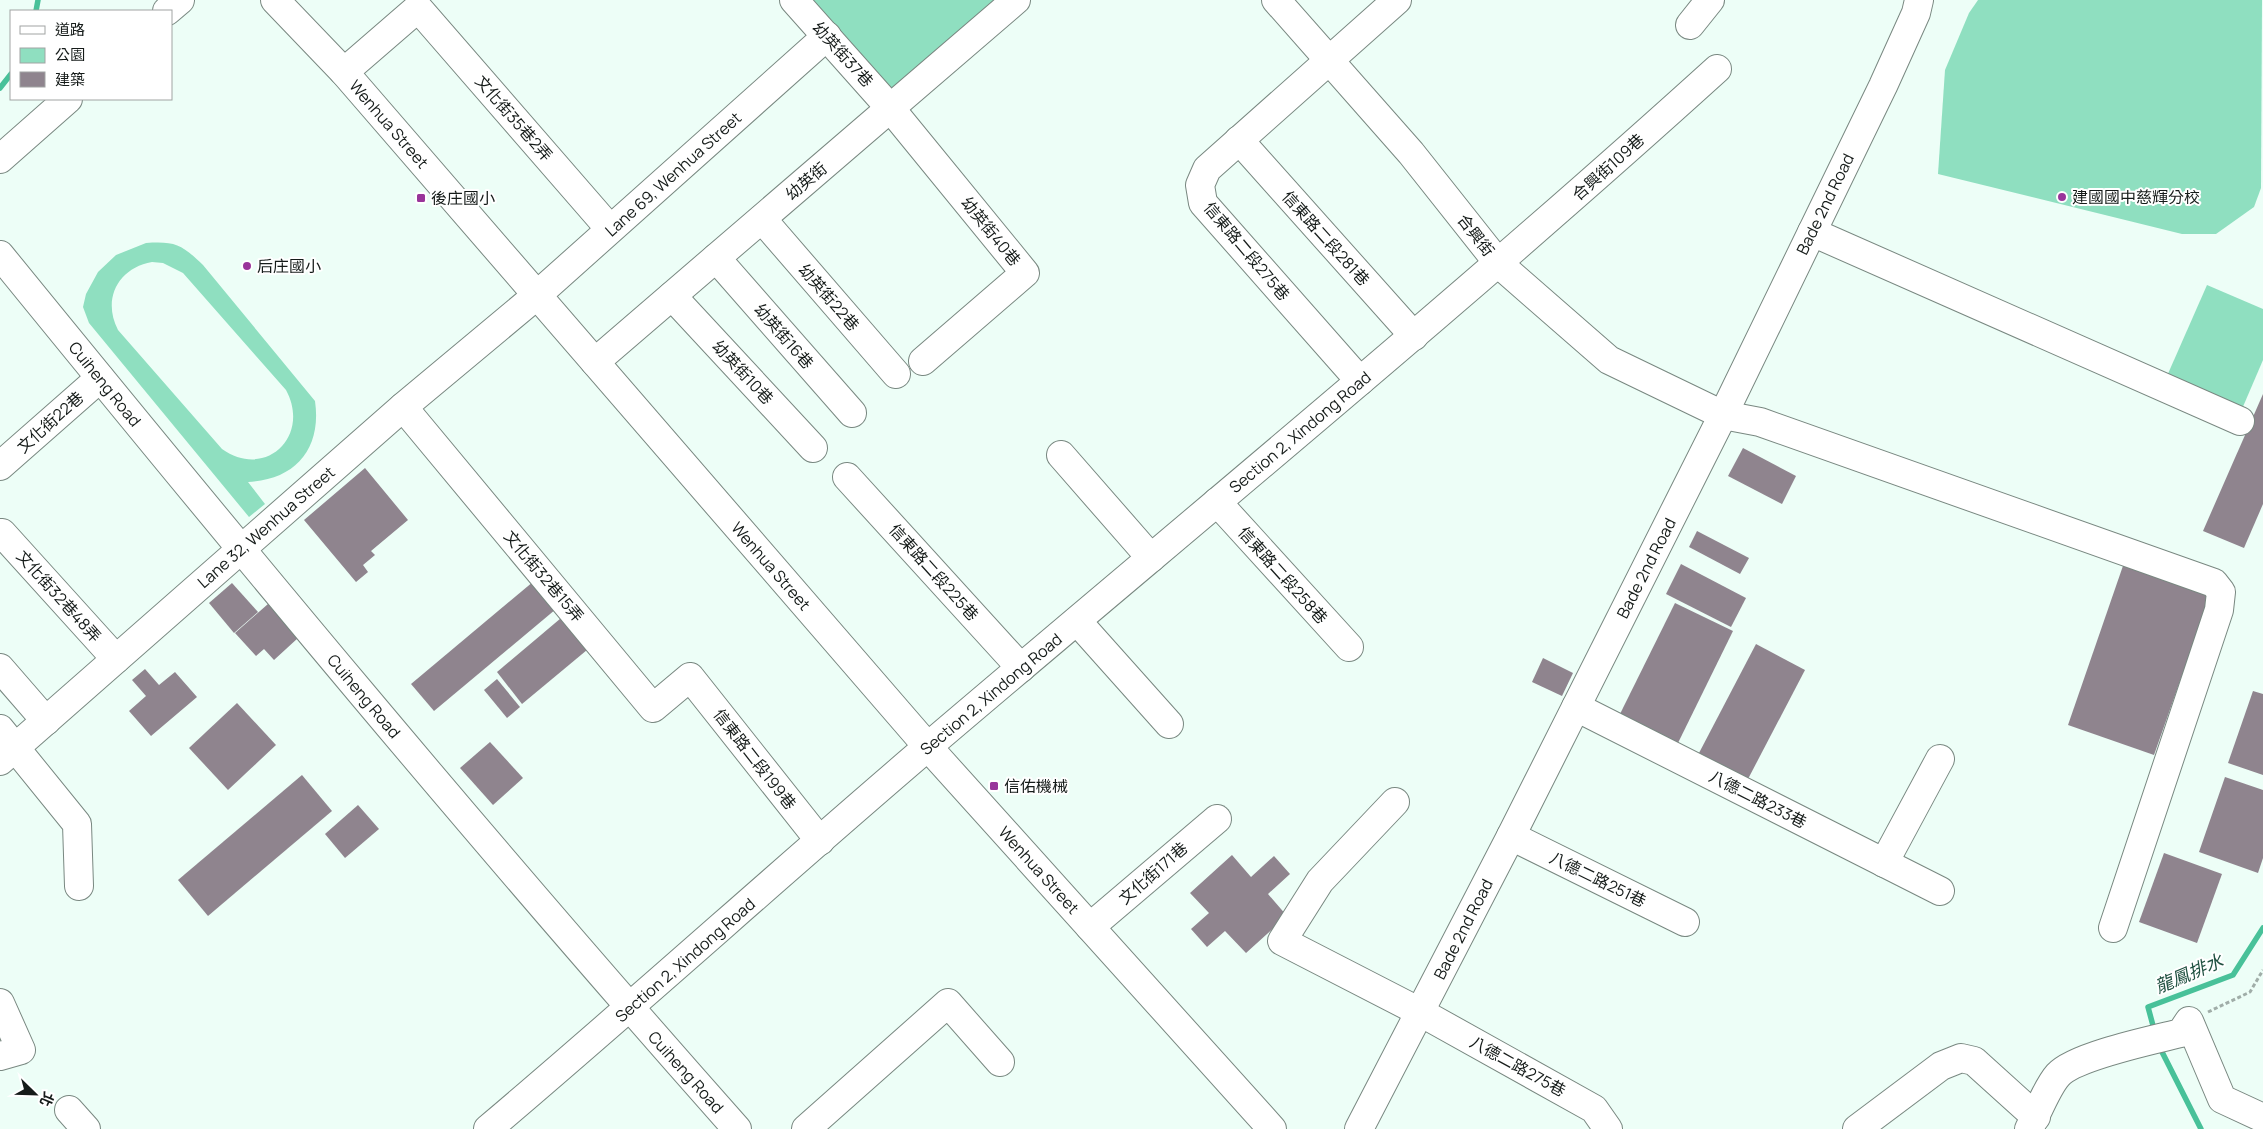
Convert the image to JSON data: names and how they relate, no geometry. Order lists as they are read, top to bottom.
{
  "streets": {
    "street": [
      "幼英街37巷",
      "文化街35巷2弄",
      "Wenhua Street",
      "合興街109巷",
      "Lane 69, Wenhua Street",
      "幼英街",
      "Bade 2nd Road",
      "幼英街40巷",
      "合興街",
      "信東路二段281巷",
      "信東路二段275巷",
      "幼英街22巷",
      "幼英街16巷",
      "幼英街10巷",
      "Cuiheng Road",
      "文化街22巷",
      "Section 2, Xindong Road",
      "Lane 32, Wenhua Street",
      "信東路二段225巷",
      "信東路二段258巷",
      "文化街32巷15弄",
      "文化街32巷48弄",
      "信東路二段199巷",
      "八德二路233巷",
      "文化街171巷",
      "八德二路251巷",
      "八德二路275巷"
    ]
  },
  "crossings": [
    ["幼英街37巷", "Lane 69, Wenhua Street"],
    ["幼英街37巷", "幼英街"],
    ["幼英街37巷", "幼英街40巷"],
    ["文化街35巷2弄", "Wenhua Street"],
    ["文化街35巷2弄", "Lane 69, Wenhua Street"],
    ["Wenhua Street", "Lane 69, Wenhua Street"],
    ["Wenhua Street", "幼英街"],
    ["Wenhua Street", "Section 2, Xindong Road"],
    ["Wenhua Street", "Lane 32, Wenhua Street"],
    ["Wenhua Street", "文化街171巷"],
    ["合興街109巷", "合興街"],
    ["合興街109巷", "Section 2, Xindong Road"],
    ["Lane 69, Wenhua Street", "Lane 32, Wenhua Street"],
    ["幼英街", "幼英街40巷"],
    ["幼英街", "幼英街22巷"],
    ["幼英街", "幼英街16巷"],
    ["幼英街", "幼英街10巷"],
    ["Bade 2nd Road", "合興街"],
    ["Bade 2nd Road", "八德二路233巷"],
    ["Bade 2nd Road", "八德二路251巷"],
    ["Bade 2nd Road", "八德二路275巷"],
    ["合興街", "信東路二段275巷"],
    ["合興街", "Section 2, Xindong Road"],
    ["信東路二段281巷", "信東路二段275巷"],
    ["信東路二段281巷", "Section 2, Xindong Road"],
    ["信東路二段275巷", "Section 2, Xindong Road"],
    ["Cuiheng Road", "文化街22巷"],
    ["Cuiheng Road", "Section 2, Xindong Road"],
    ["Cuiheng Road", "Lane 32, Wenhua Street"],
    ["Section 2, Xindong Road", "信東路二段225巷"],
    ["Section 2, Xindong Road", "信東路二段258巷"],
    ["Section 2, Xindong Road", "信東路二段199巷"],
    ["Lane 32, Wenhua Street", "文化街32巷15弄"],
    ["Lane 32, Wenhua Street", "文化街32巷48弄"],
    ["文化街32巷15弄", "信東路二段199巷"]
  ],
  "water": ["龍鳳排水"],
  "places": {
    "other": ["建國國中慈輝分校", "后庄國小"],
    "transit": ["後庄國小", "信佑機械"]
  },
  "legend": ["道路", "公園", "建築"],
  "north": "bottom right"
}
